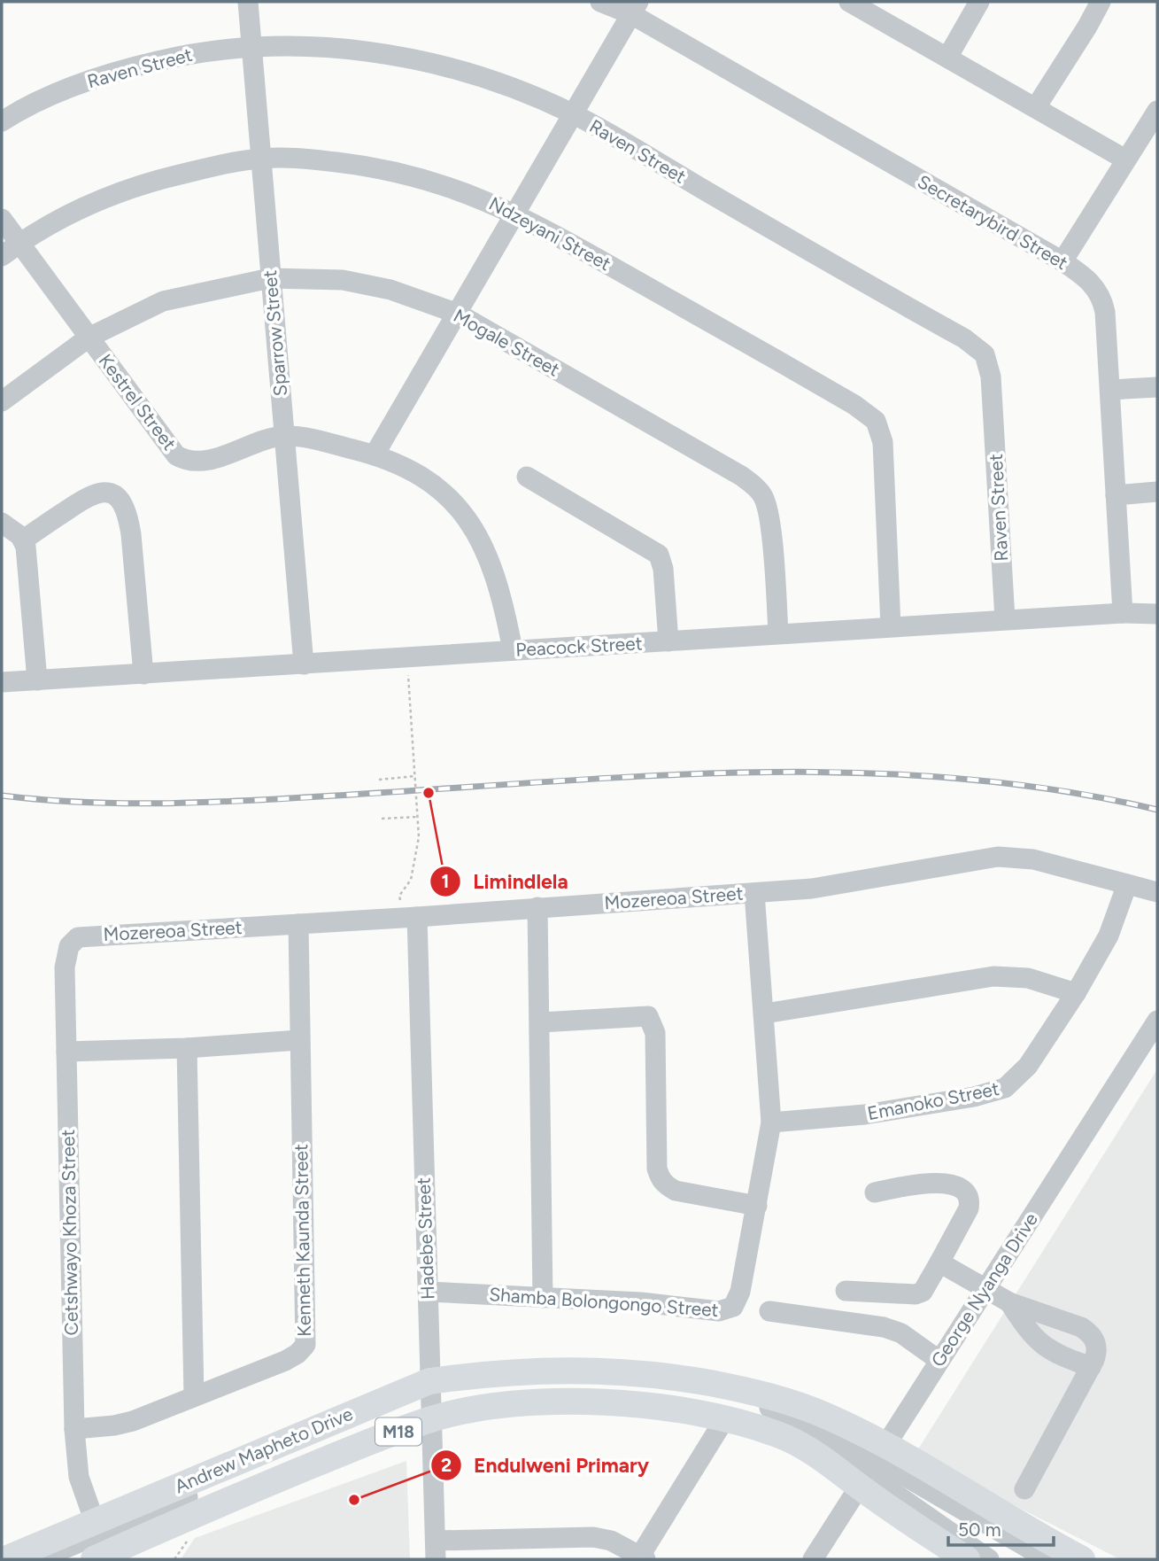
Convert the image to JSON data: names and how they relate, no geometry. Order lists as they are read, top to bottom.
{
  "streets": {
    "main road": ["M18", "Andrew Mapheto Drive"],
    "street": [
      "Raven Street",
      "Secretarybird Street",
      "Ndzeyani Street",
      "Sparrow Street",
      "Mogale Street",
      "Kestrel Street",
      "Peacock Street",
      "Mozereoa Street",
      "Emanoko Street",
      "Cetshwayo Khoza Street",
      "Hadebe Street",
      "Kenneth Kaunda Street",
      "George Nyanga Drive",
      "Shamba Bolongongo Street"
    ]
  },
  "crossings": [
    ["Raven Street", "Sparrow Street"],
    ["Raven Street", "Peacock Street"],
    ["Secretarybird Street", "Peacock Street"],
    ["Ndzeyani Street", "Sparrow Street"],
    ["Ndzeyani Street", "Kestrel Street"],
    ["Ndzeyani Street", "Peacock Street"],
    ["Sparrow Street", "Mogale Street"],
    ["Sparrow Street", "Kestrel Street"],
    ["Sparrow Street", "Peacock Street"],
    ["Mogale Street", "Kestrel Street"],
    ["Mogale Street", "Peacock Street"],
    ["Kestrel Street", "Peacock Street"],
    ["Mozereoa Street", "Emanoko Street"],
    ["Mozereoa Street", "Cetshwayo Khoza Street"],
    ["Mozereoa Street", "Hadebe Street"],
    ["Mozereoa Street", "Kenneth Kaunda Street"],
    ["Mozereoa Street", "Shamba Bolongongo Street"],
    ["Emanoko Street", "Shamba Bolongongo Street"],
    ["Cetshwayo Khoza Street", "Kenneth Kaunda Street"],
    ["Cetshwayo Khoza Street", "Andrew Mapheto Drive"],
    ["Hadebe Street", "Shamba Bolongongo Street"],
    ["Hadebe Street", "Andrew Mapheto Drive"],
    ["George Nyanga Drive", "Andrew Mapheto Drive"]
  ],
  "places": ["Limindlela", "Endulweni Primary"],
  "scale_bar": "50 m"
}
